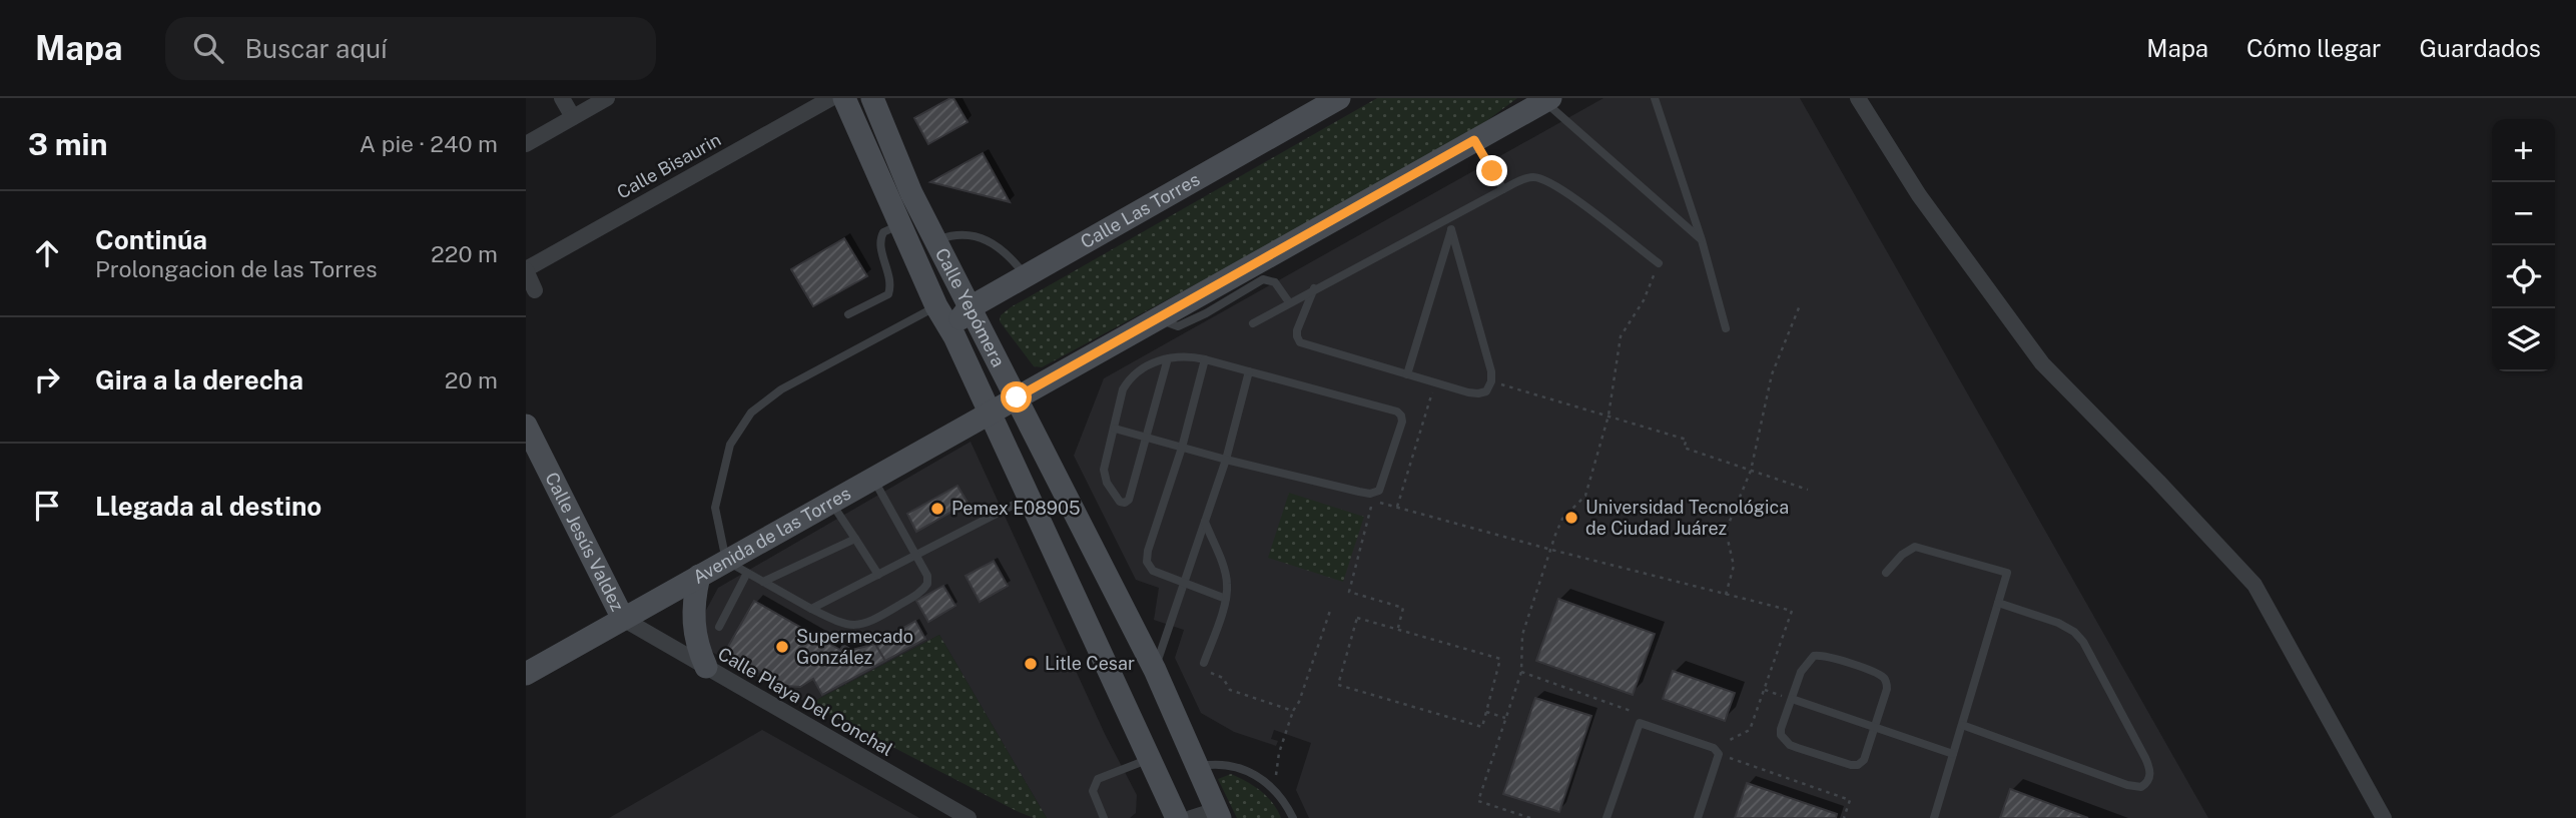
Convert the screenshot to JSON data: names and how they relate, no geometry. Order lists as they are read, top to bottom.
{
  "streets": {
    "main road": [
      "Calle Las Torres",
      "Calle Yepómera",
      "Avenida de las Torres",
      "Calle Jesús Valdez"
    ],
    "street": ["Calle Bisaurin", "Calle Playa Del Conchal"]
  },
  "crossings": [
    ["Calle Las Torres", "Calle Yepómera"],
    ["Calle Yepómera", "Avenida de las Torres"],
    ["Avenida de las Torres", "Calle Jesús Valdez"],
    ["Avenida de las Torres", "Calle Playa Del Conchal"],
    ["Calle Jesús Valdez", "Calle Playa Del Conchal"]
  ],
  "places": [
    "Pemex E08905",
    "Universidad Tecnológica de Ciudad Juárez",
    "Supermecado González",
    "Litle Cesar"
  ],
  "page": {
    "header": "Mapa",
    "search": "Buscar aquí",
    "nav": ["Mapa", "Cómo llegar", "Guardados"],
    "heading": ["3 min", "A pie · 240 m"],
    "map_buttons": ["+", "−"],
    "list": [
      ["Continúa", "Prolongacion de las Torres", "220 m"],
      ["Gira a la derecha", "20 m"],
      "Llegada al destino"
    ]
  }
}
